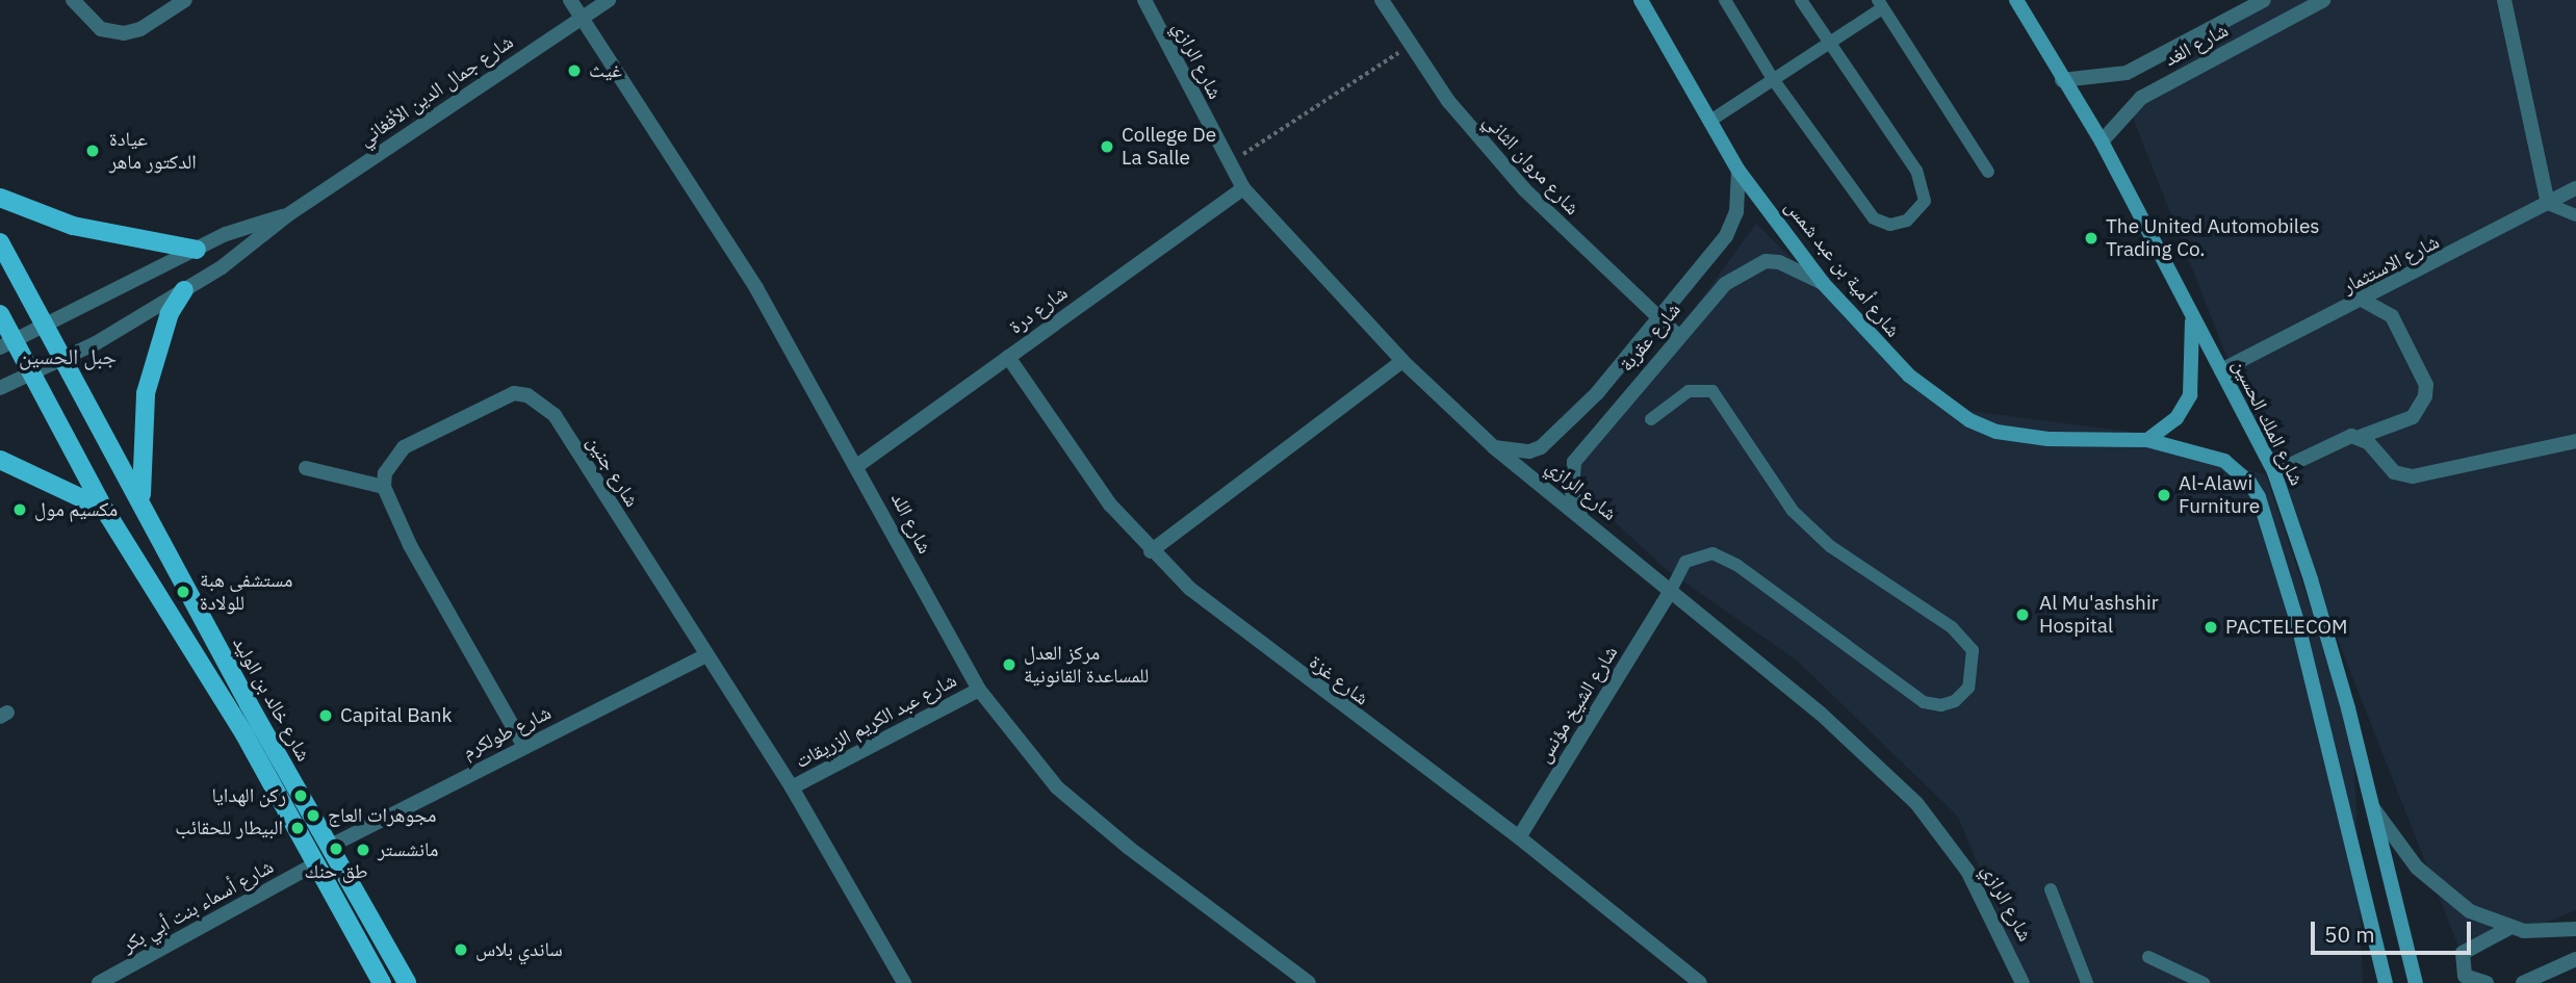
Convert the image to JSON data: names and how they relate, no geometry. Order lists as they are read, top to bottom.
{
  "streets": {
    "main road": ["شارع أمية بن عبد شمس", "شارع الملك الحسين", "شارع خالد بن الوليد"],
    "street": [
      "شارع الغد",
      "شارع الرازي",
      "شارع جمال الدين الأفغاني",
      "شارع مروان الثاني",
      "شارع الاستثمار",
      "شارع درة",
      "شارع عقربة",
      "شارع جنين",
      "شارع اللد",
      "شارع غزة",
      "شارع الشيخ مؤنس",
      "شارع عبد الكريم الزريقات",
      "شارع طولكرم",
      "شارع أسماء بنت أبي بكر"
    ]
  },
  "crossings": [
    ["شارع الغد", "شارع الملك الحسين"],
    ["شارع الرازي", "شارع درة"],
    ["شارع الرازي", "شارع عقربة"],
    ["شارع الرازي", "شارع الشيخ مؤنس"],
    ["شارع جمال الدين الأفغاني", "شارع اللد"],
    ["شارع جمال الدين الأفغاني", "شارع خالد بن الوليد"],
    ["شارع مروان الثاني", "شارع عقربة"],
    ["شارع الاستثمار", "شارع الملك الحسين"],
    ["شارع أمية بن عبد شمس", "شارع عقربة"],
    ["شارع أمية بن عبد شمس", "شارع الملك الحسين"],
    ["شارع درة", "شارع اللد"],
    ["شارع درة", "شارع غزة"],
    ["شارع جنين", "شارع عبد الكريم الزريقات"],
    ["شارع جنين", "شارع طولكرم"],
    ["شارع اللد", "شارع عبد الكريم الزريقات"],
    ["شارع غزة", "شارع الشيخ مؤنس"],
    ["شارع خالد بن الوليد", "شارع طولكرم"],
    ["شارع خالد بن الوليد", "شارع أسماء بنت أبي بكر"]
  ],
  "districts": ["جبل الحسين"],
  "places": [
    "غيث",
    "College De La Salle",
    "عيادة الدكتور ماهر",
    "The United Automobiles Trading Co.",
    "Al-Alawi Furniture",
    "مكسيم مول",
    "مستشفى هبة للولادة",
    "Al Mu'ashshir Hospital",
    "PACTELECOM",
    "مركز العدل للمساعدة القانونية",
    "Capital Bank",
    "ركن الهدايا",
    "مجوهرات العاج",
    "البيطار للحقائب",
    "طق حنك",
    "مانشستر",
    "ساندي بلاس"
  ],
  "scale_bar": "50 m"
}
